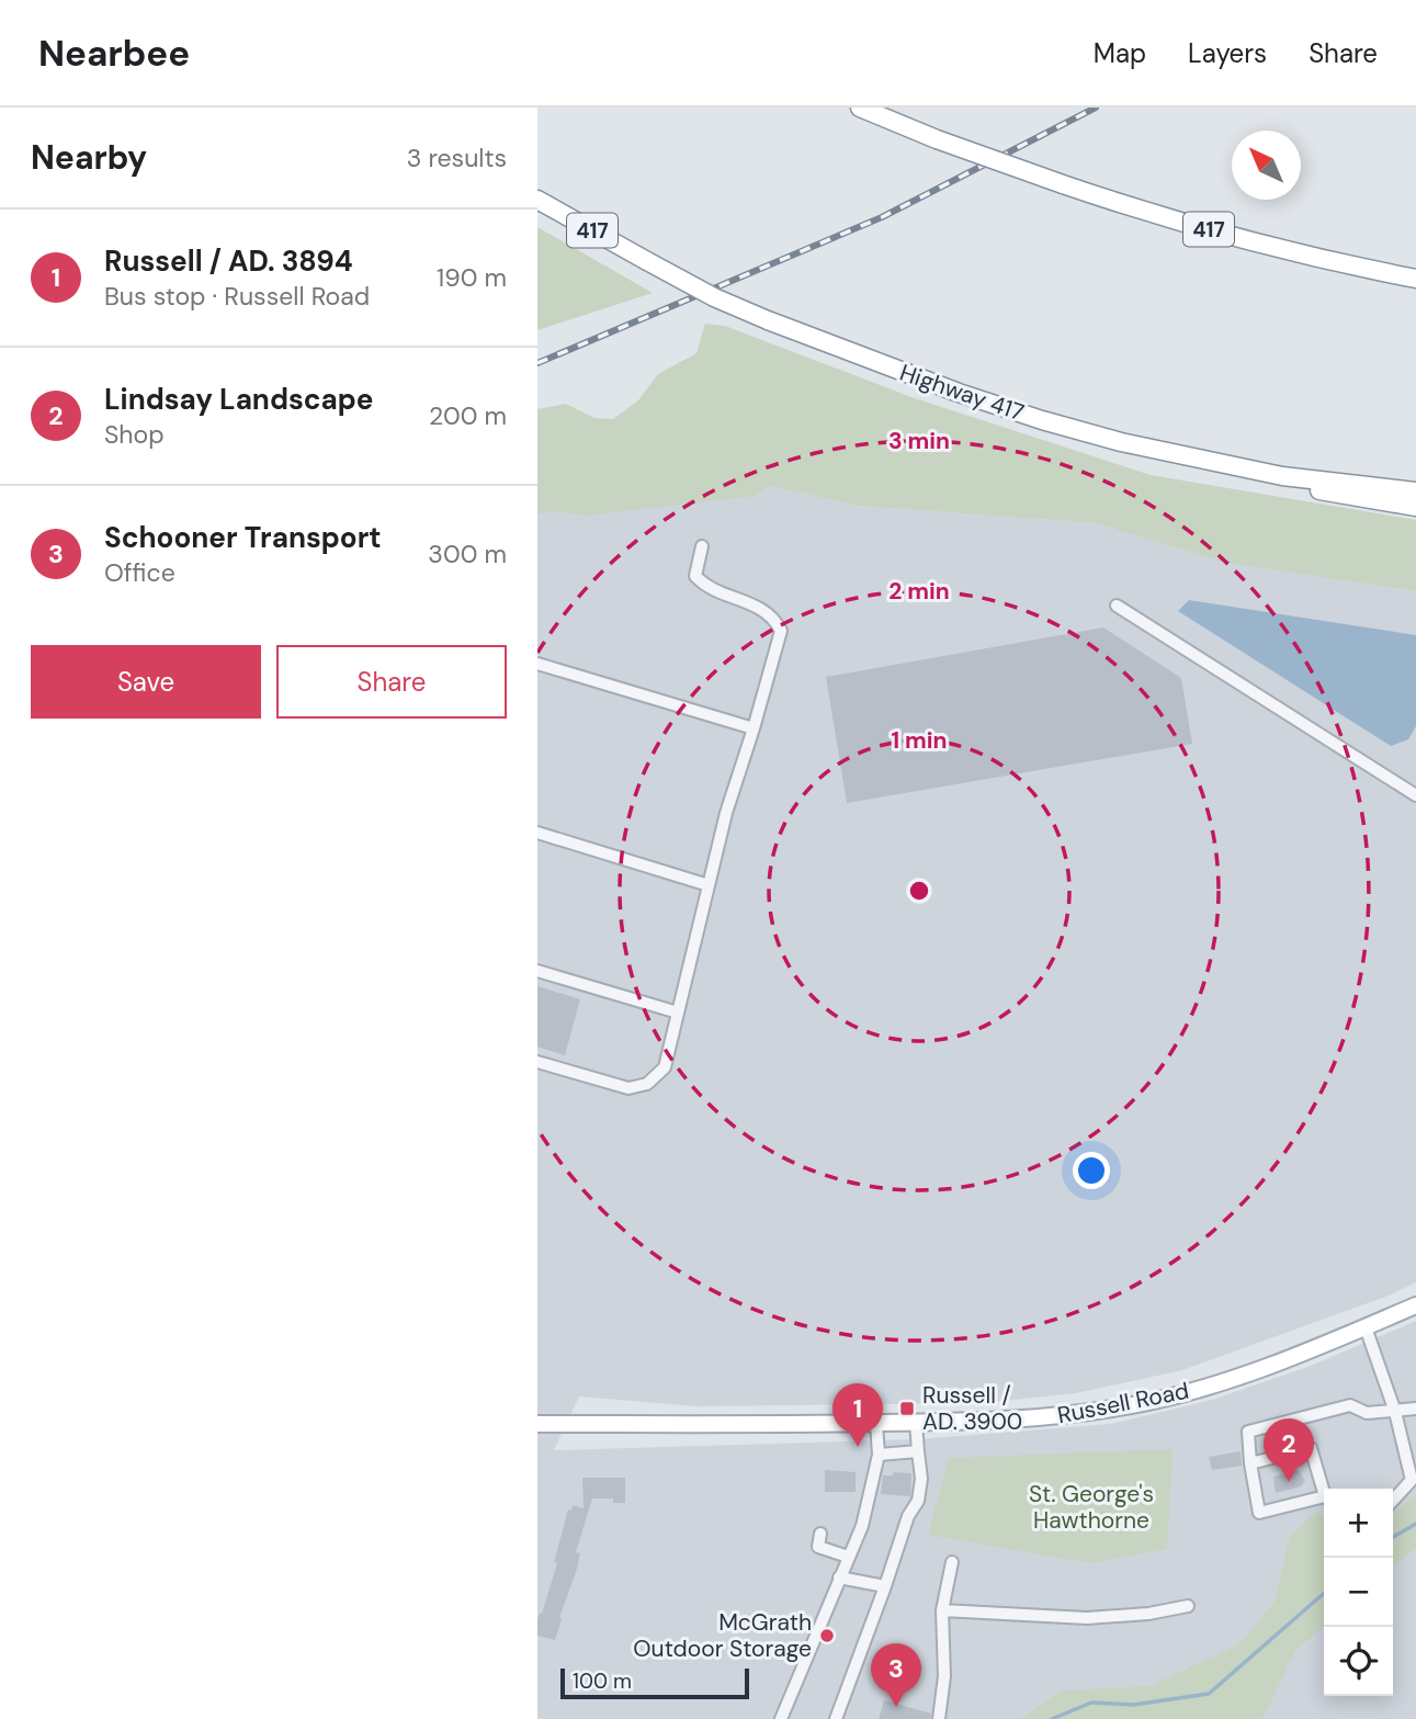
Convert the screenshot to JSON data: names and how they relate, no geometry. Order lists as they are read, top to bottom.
{
  "streets": {
    "highway": ["417", "Highway 417"],
    "main road": ["Russell Road"]
  },
  "parks": ["St. George's Hawthorne"],
  "places": {
    "transit": ["Russell / AD. 3900"],
    "other": ["McGrath Outdoor Storage"]
  },
  "scale_bar": "100 m",
  "north": "top left",
  "page": {
    "header": "Nearbee",
    "nav": ["Map", "Layers", "Share"],
    "heading": ["Nearby", "3 results"],
    "list": [
      {
        "mark": "1",
        "name": "Russell / AD. 3894",
        "note": "Bus stop · Russell Road",
        "value": "190 m"
      },
      {
        "mark": "2",
        "name": "Lindsay Landscape",
        "note": "Shop",
        "value": "200 m"
      },
      {
        "mark": "3",
        "name": "Schooner Transport",
        "note": "Office",
        "value": "300 m"
      }
    ],
    "buttons": ["Save", "Share"],
    "pins": ["1", "2", "3"],
    "map_buttons": ["+", "−"],
    "scale": "100 m"
  },
  "rings": ["3 min", "2 min", "1 min"]
}
